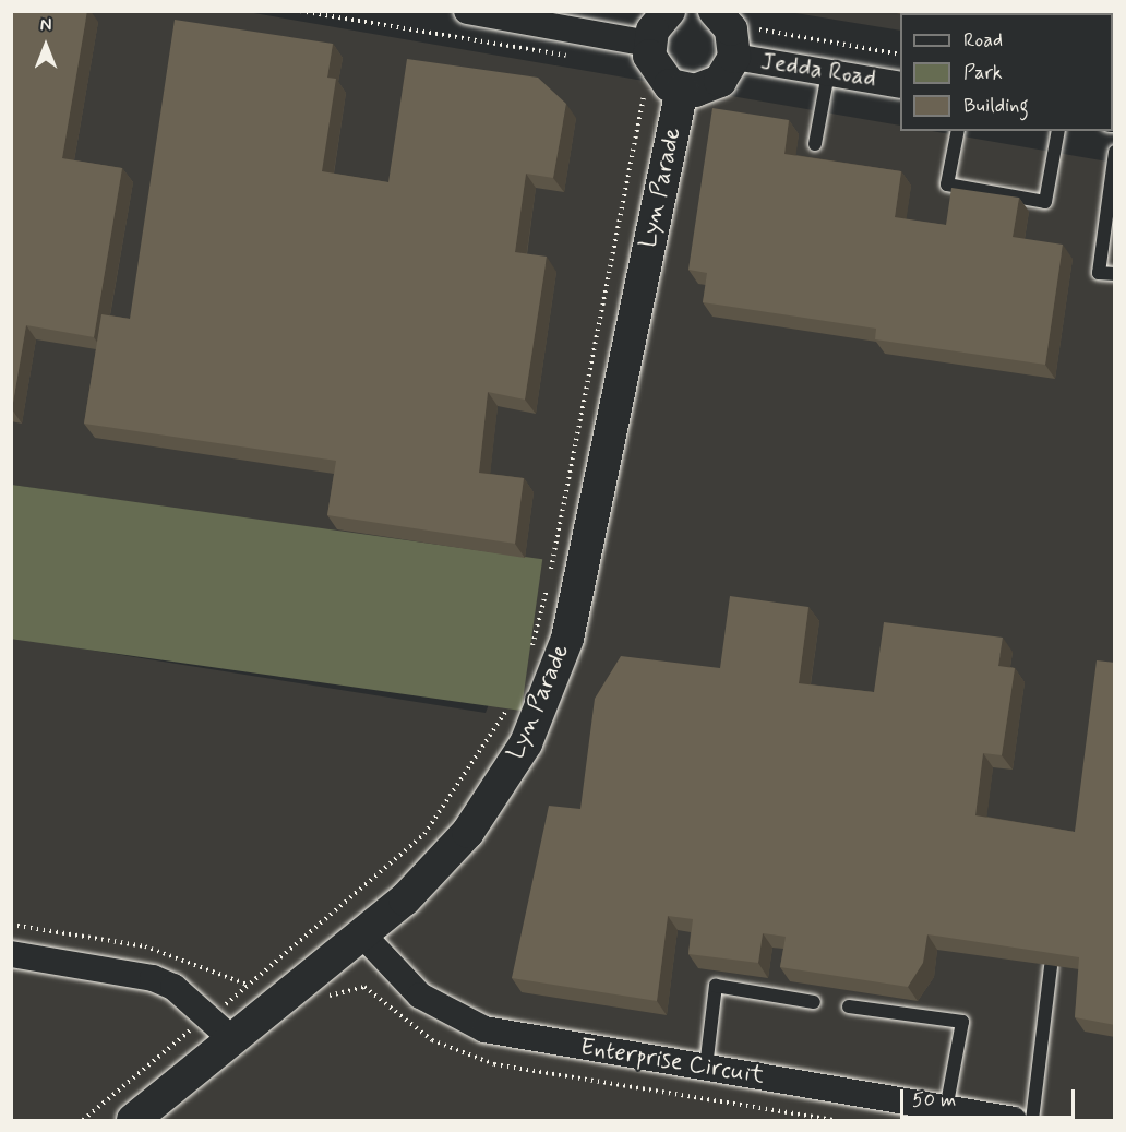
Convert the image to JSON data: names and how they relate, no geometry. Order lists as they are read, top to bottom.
{
  "streets": {
    "street": ["Jedda Road", "Lyn Parade", "Enterprise Circuit"]
  },
  "crossings": [
    ["Lyn Parade", "Enterprise Circuit"]
  ],
  "legend": ["Road", "Park", "Building"],
  "scale_bar": "50 m",
  "north": "top"
}
